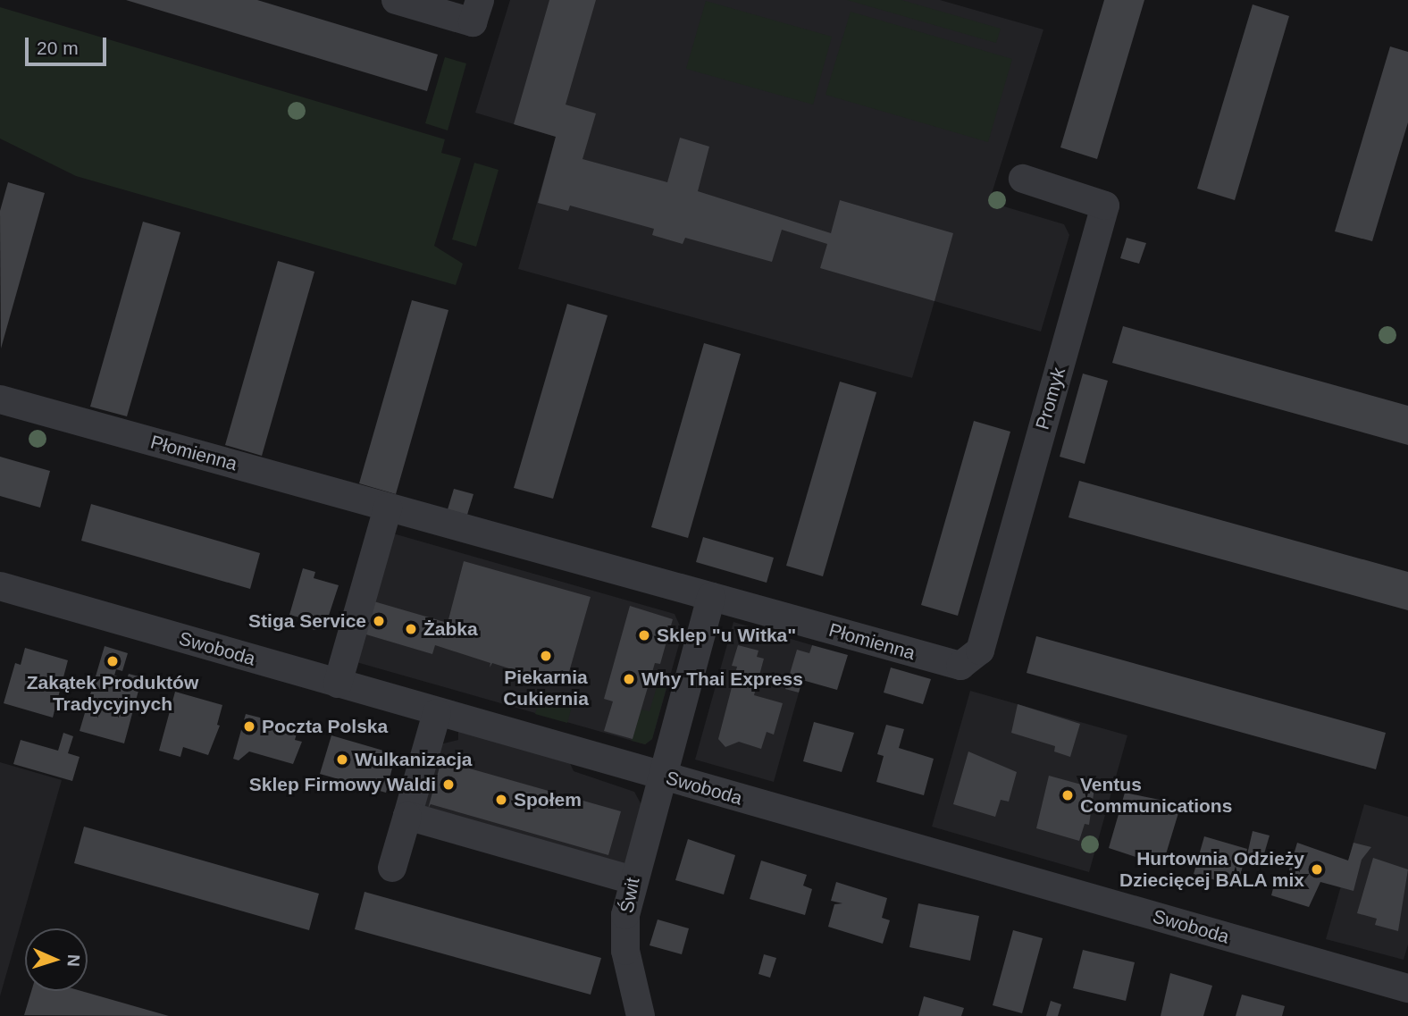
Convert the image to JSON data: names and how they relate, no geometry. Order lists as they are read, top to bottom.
{
  "streets": {
    "street": [
      "Promyk",
      "Płomienna",
      "Swoboda",
      "Świt"
    ]
  },
  "crossings": [
    ["Promyk", "Płomienna"],
    ["Swoboda", "Świt"]
  ],
  "places": [
    "Stiga Service",
    "Żabka",
    "Sklep \"u Witka\"",
    "Piekarnia Cukiernia",
    "Zakątek Produktów Tradycyjnych",
    "Why Thai Express",
    "Poczta Polska",
    "Wulkanizacja",
    "Sklep Firmowy Waldi",
    "Ventus Communications",
    "Społem",
    "Hurtownia Odzieży Dziecięcej BALA mix"
  ],
  "scale_bar": "20 m",
  "north": "right"
}
